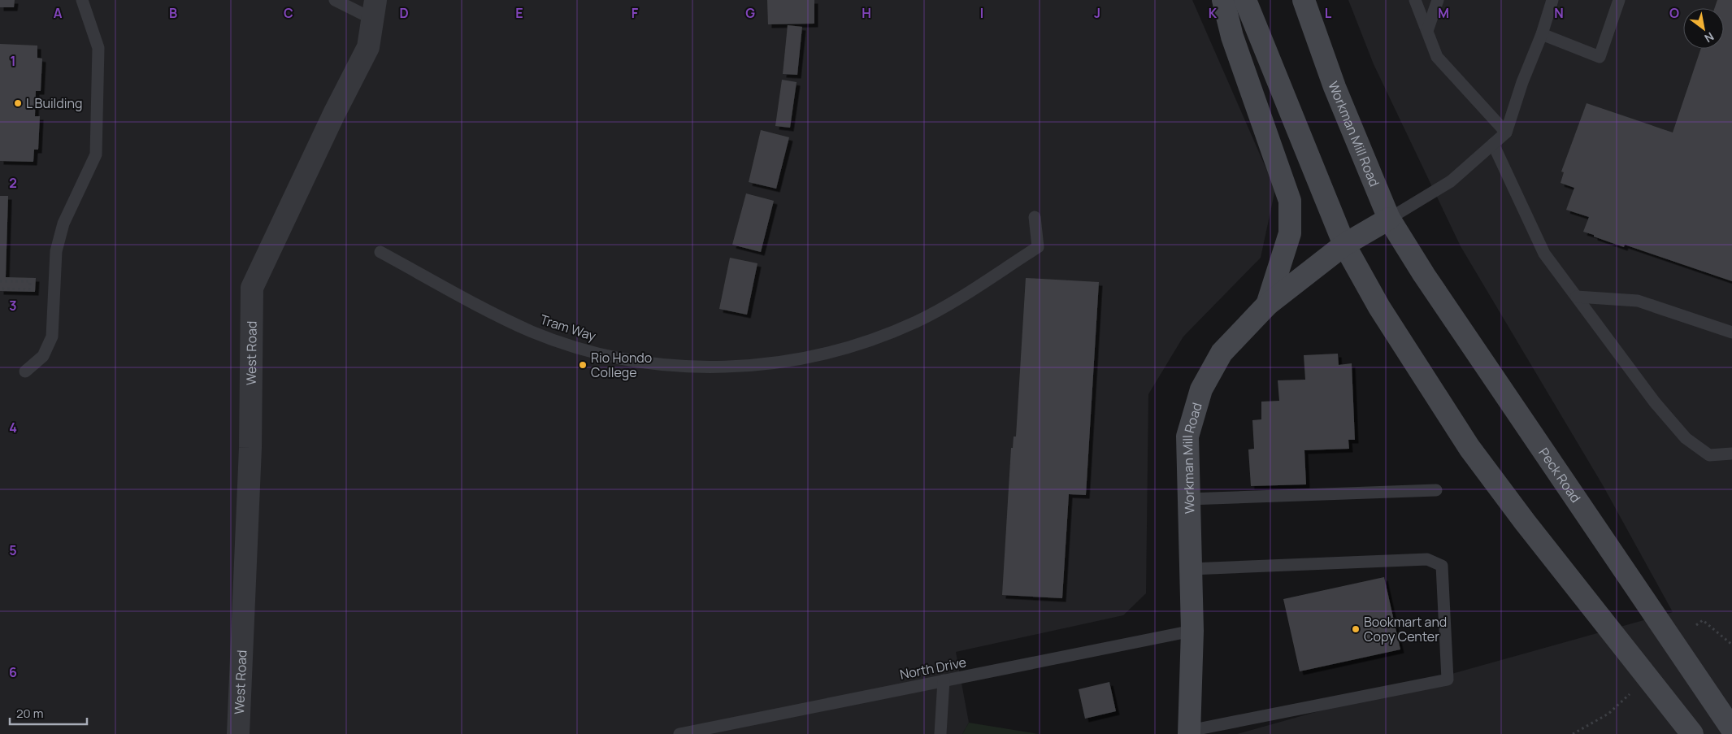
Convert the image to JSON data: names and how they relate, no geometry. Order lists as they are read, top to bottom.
{
  "streets": {
    "main road": ["Workman Mill Road", "Peck Road"],
    "street": ["West Road"],
    "lane": ["Tram Way", "North Drive"]
  },
  "crossings": [
    ["Workman Mill Road", "Peck Road"],
    ["Workman Mill Road", "North Drive"]
  ],
  "places": ["L Building", "Rio Hondo College", "Bookmart and Copy Center"],
  "scale_bar": "20 m",
  "north": "bottom right",
  "grid": {
    "columns": [
      "A",
      "B",
      "C",
      "D",
      "E",
      "F",
      "G",
      "H",
      "I",
      "J",
      "K",
      "L",
      "M",
      "N",
      "O"
    ],
    "rows": [
      "1",
      "2",
      "3",
      "4",
      "5",
      "6"
    ]
  }
}
